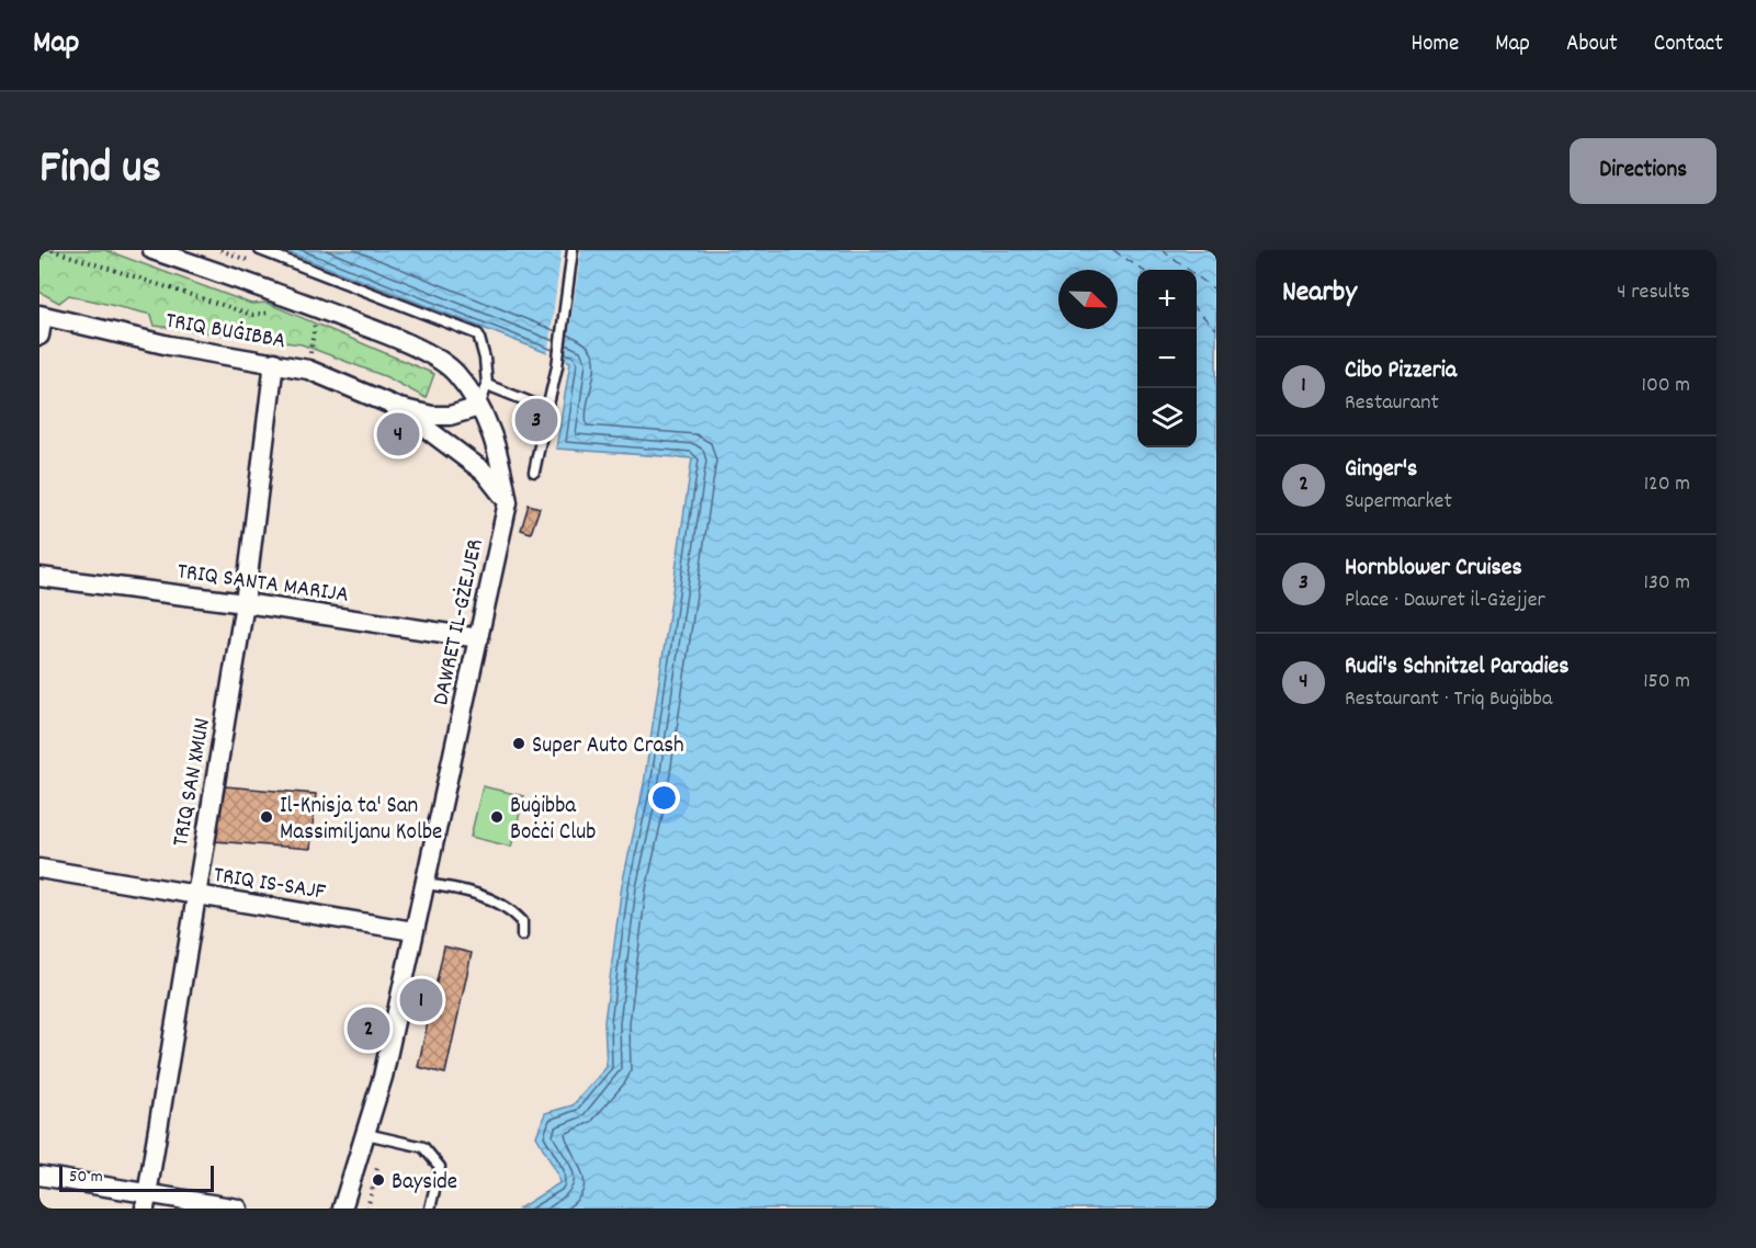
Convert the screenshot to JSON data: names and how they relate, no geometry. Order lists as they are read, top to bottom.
{
  "streets": {
    "street": [
      "TRIQ BUĠIBBA",
      "TRIQ SANTA MARIJA",
      "DAWRET IL-GŻEJJER",
      "TRIQ SAN XMUN",
      "TRIQ IS-SAJF"
    ]
  },
  "crossings": [
    ["TRIQ BUĠIBBA", "DAWRET IL-GŻEJJER"],
    ["TRIQ BUĠIBBA", "TRIQ SAN XMUN"],
    ["TRIQ SANTA MARIJA", "DAWRET IL-GŻEJJER"],
    ["TRIQ SANTA MARIJA", "TRIQ SAN XMUN"],
    ["DAWRET IL-GŻEJJER", "TRIQ IS-SAJF"],
    ["TRIQ SAN XMUN", "TRIQ IS-SAJF"]
  ],
  "places": [
    "Super Auto Crash",
    "Il-Knisja ta' San Massimiljanu Kolbe",
    "Buġibba Boċċi Club",
    "Bayside"
  ],
  "scale_bar": "50 m",
  "north": "bottom right",
  "page": {
    "header": "Map",
    "nav": [
      "Home",
      "Map",
      "About",
      "Contact"
    ],
    "title": "Find us",
    "buttons": "Directions",
    "heading": ["Nearby", "4 results"],
    "map_buttons": ["+", "−"],
    "list": [
      {
        "mark": "1",
        "name": "Cibo Pizzeria",
        "note": "Restaurant",
        "value": "100 m"
      },
      {
        "mark": "2",
        "name": "Ginger's",
        "note": "Supermarket",
        "value": "120 m"
      },
      {
        "mark": "3",
        "name": "Hornblower Cruises",
        "note": "Place · Dawret il-Gżejjer",
        "value": "130 m"
      },
      {
        "mark": "4",
        "name": "Rudi's Schnitzel Paradies",
        "note": "Restaurant · Triq Buġibba",
        "value": "150 m"
      }
    ],
    "pins": [
      "3",
      "4",
      "1",
      "2"
    ],
    "scale": "50 m"
  }
}
